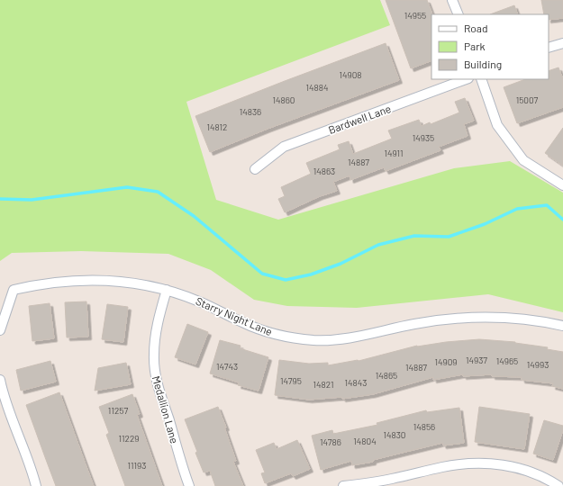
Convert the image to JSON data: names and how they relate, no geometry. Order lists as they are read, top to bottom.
{
  "streets": {
    "street": ["Bardwell Lane", "Starry Night Lane", "Medallion Lane"]
  },
  "crossings": [
    ["Starry Night Lane", "Medallion Lane"]
  ],
  "house_numbers": [
    "14955",
    "14908",
    "14884",
    "14860",
    "15007",
    "14836",
    "14812",
    "14935",
    "14911",
    "14887",
    "14863",
    "14937",
    "14965",
    "14909",
    "14993",
    "14743",
    "14887",
    "14865",
    "14795",
    "14843",
    "14821",
    "11257",
    "14856",
    "14830",
    "11229",
    "14804",
    "14786",
    "11193"
  ],
  "legend": ["Road", "Park", "Building"]
}
